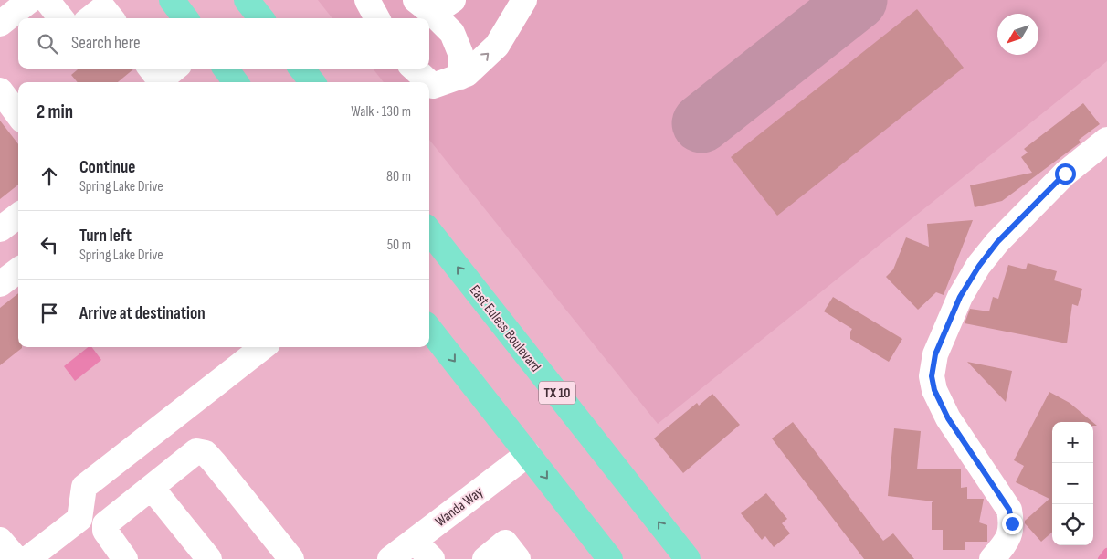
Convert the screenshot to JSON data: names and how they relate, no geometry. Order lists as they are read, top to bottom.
{
  "streets": {
    "main road": ["East Euless Boulevard", "TX 10"],
    "street": ["Wanda Way"]
  },
  "north": "bottom left",
  "page": {
    "search": "Search here",
    "heading": ["2 min", "Walk · 130 m"],
    "list": [
      ["Continue", "Spring Lake Drive", "80 m"],
      ["Turn left", "Spring Lake Drive", "50 m"],
      "Arrive at destination"
    ],
    "map_buttons": ["+", "−"]
  }
}
